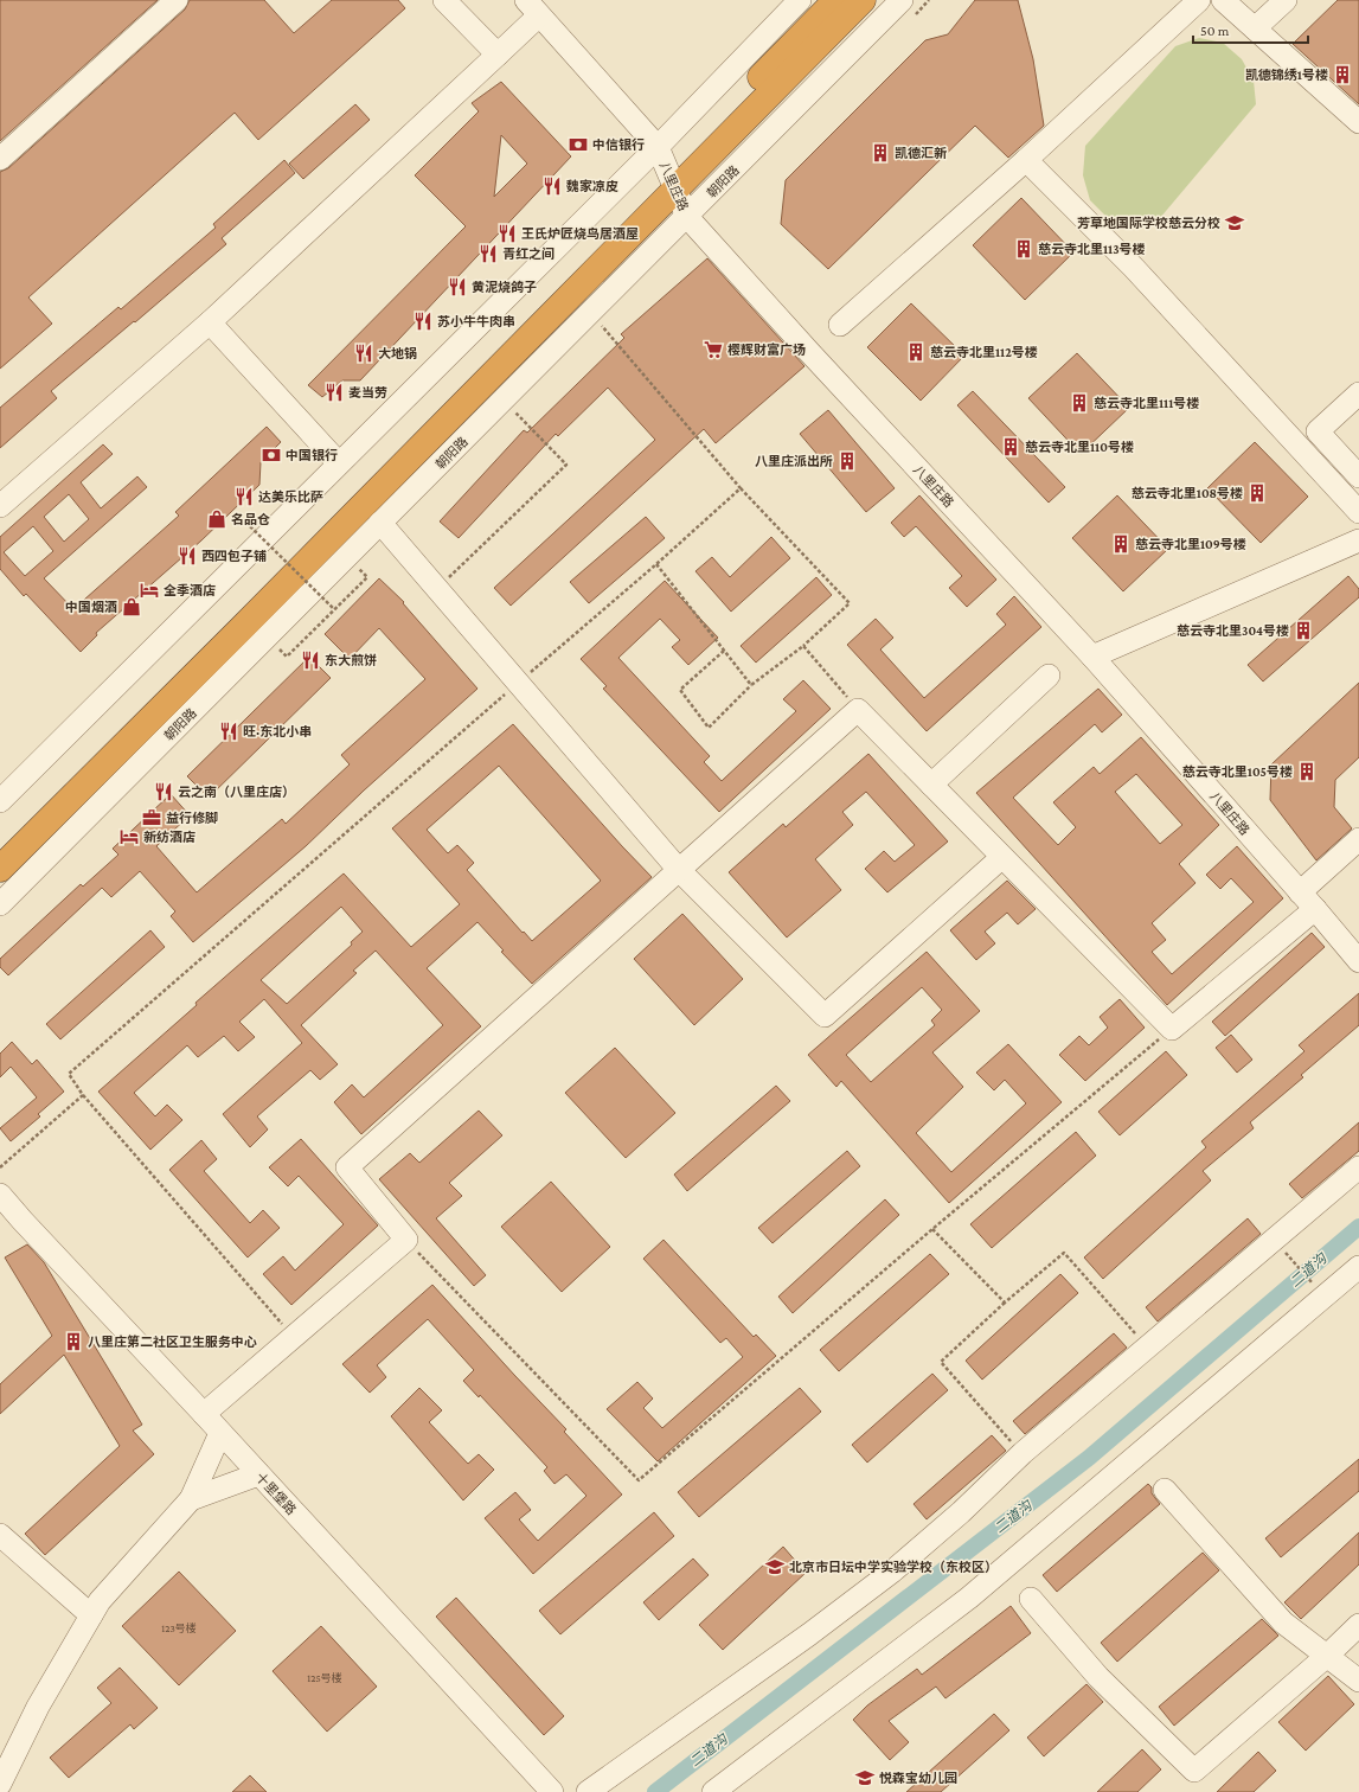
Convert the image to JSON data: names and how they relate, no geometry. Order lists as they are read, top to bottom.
{
  "streets": {
    "highway": ["朝阳路"],
    "street": ["八里庄路", "十里堡路"]
  },
  "crossings": [
    ["朝阳路", "八里庄路"]
  ],
  "water": ["二道沟"],
  "places": {
    "building": [
      "凯德锦绣1号楼",
      "凯德汇新",
      "慈云寺北里113号楼",
      "慈云寺北里112号楼",
      "慈云寺北里111号楼",
      "慈云寺北里110号楼",
      "八里庄派出所",
      "慈云寺北里108号楼",
      "慈云寺北里109号楼",
      "慈云寺北里304号楼",
      "慈云寺北里105号楼",
      "八里庄第二社区卫生服务中心"
    ],
    "bank": ["中信银行", "中国银行"],
    "restaurant": [
      "魏家凉皮",
      "王氏炉匠烧鸟居酒屋",
      "青红之间",
      "黄泥烧鸽子",
      "苏小牛牛肉串",
      "大地锅",
      "麦当劳",
      "达美乐比萨",
      "西四包子铺",
      "东大煎饼",
      "旺·东北小串",
      "云之南（八里庄店）"
    ],
    "school or university": ["芳草地国际学校慈云分校", "北京市日坛中学实验学校（东校区）", "悦森宝幼儿园"],
    "supermarket": ["樱辉财富广场"],
    "shop": ["名品仓", "中国烟酒"],
    "hotel": ["全季酒店", "新纺酒店"],
    "office": ["益行修脚"]
  },
  "house_numbers": ["123号楼", "125号楼"],
  "scale_bar": "50 m"
}
